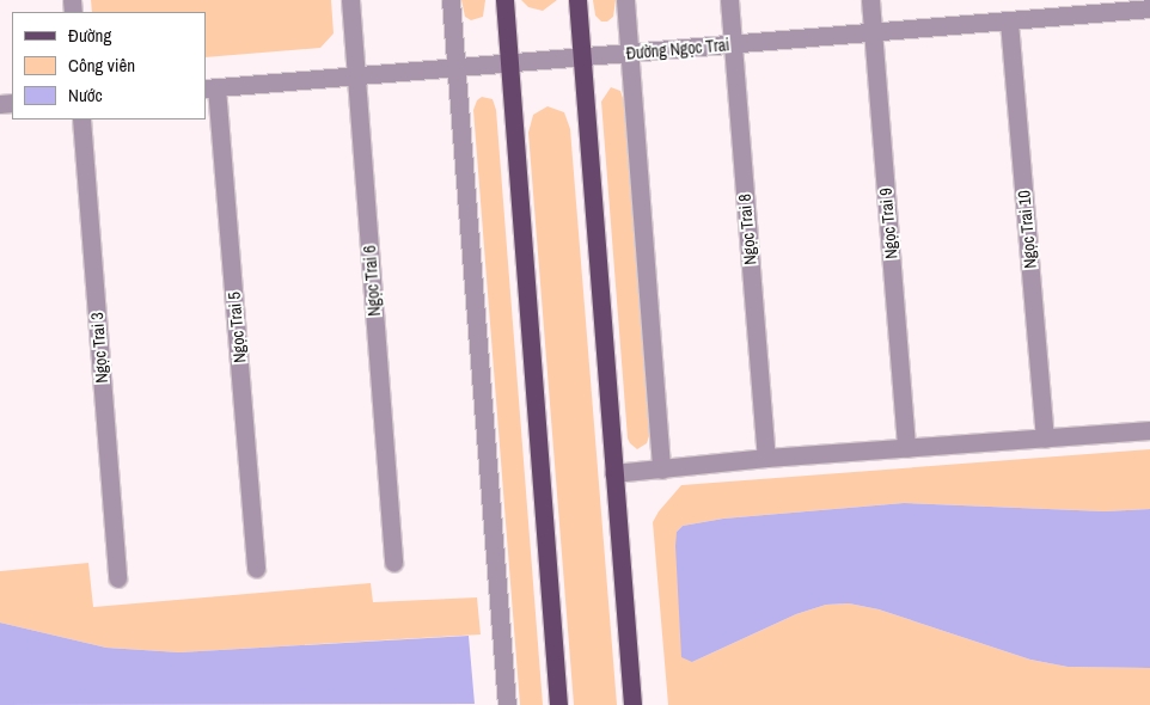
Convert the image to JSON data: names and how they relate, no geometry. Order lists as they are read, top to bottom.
{
  "streets": {
    "street": [
      "Đường Ngọc Trai",
      "Ngọc Trai 9",
      "Ngọc Trai 8",
      "Ngọc Trai 10",
      "Ngọc Trai 6",
      "Ngọc Trai 5",
      "Ngọc Trai 3"
    ]
  },
  "crossings": [
    ["Đường Ngọc Trai", "Ngọc Trai 9"],
    ["Đường Ngọc Trai", "Ngọc Trai 8"],
    ["Đường Ngọc Trai", "Ngọc Trai 10"],
    ["Đường Ngọc Trai", "Ngọc Trai 6"],
    ["Đường Ngọc Trai", "Ngọc Trai 5"]
  ],
  "legend": ["Đường", "Công viên", "Nước"]
}
